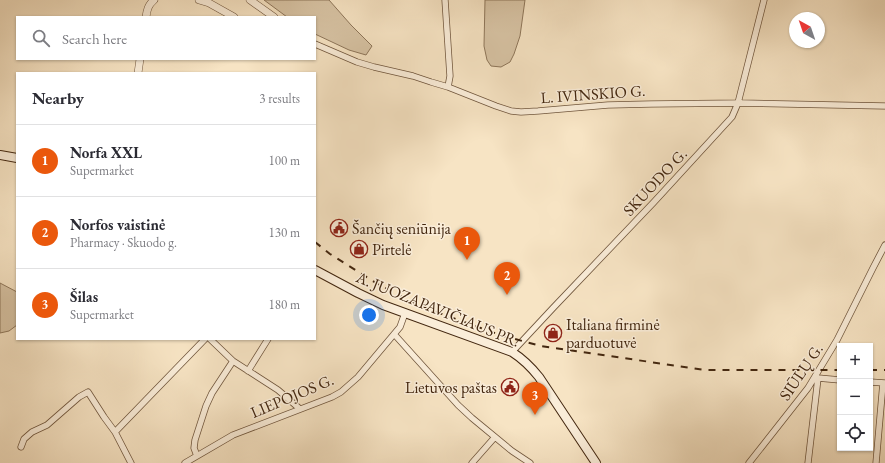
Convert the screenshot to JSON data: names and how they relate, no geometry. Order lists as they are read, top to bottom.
{
  "streets": {
    "main road": ["A. JUOZAPAVIČIAUS PR."],
    "street": [
      "L. IVINSKIO G.",
      "SKUODO G.",
      "SIŪLŲ G.",
      "LIEPOJOS G."
    ]
  },
  "crossings": [
    ["L. IVINSKIO G.", "SKUODO G."],
    ["SKUODO G.", "A. JUOZAPAVIČIAUS PR."],
    ["A. JUOZAPAVIČIAUS PR.", "LIEPOJOS G."]
  ],
  "places": {
    "public building": ["Šančių seniūnija", "Lietuvos paštas"],
    "shop": ["Pirtelė", "Italiana firminė parduotuvė"]
  },
  "north": "top left",
  "page": {
    "search": "Search here",
    "heading": ["Nearby", "3 results"],
    "list": [
      {
        "mark": "1",
        "name": "Norfa XXL",
        "note": "Supermarket",
        "value": "100 m"
      },
      {
        "mark": "2",
        "name": "Norfos vaistinė",
        "note": "Pharmacy · Skuodo g.",
        "value": "130 m"
      },
      {
        "mark": "3",
        "name": "Šilas",
        "note": "Supermarket",
        "value": "180 m"
      }
    ],
    "pins": ["1", "2", "3"],
    "map_buttons": ["+", "−"]
  }
}
